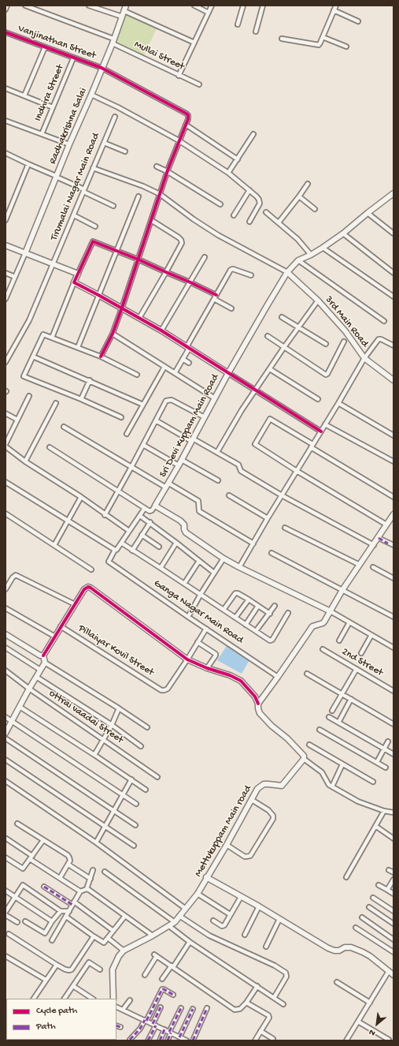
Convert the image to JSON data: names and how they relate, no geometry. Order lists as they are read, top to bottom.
{
  "streets": {
    "street": [
      "Vanjinathan Street",
      "Mullai Street",
      "Indhira Street",
      "Radhakrishna Salai",
      "Tirumalai Nagar Main Road",
      "3rd Main Road",
      "Sri Devi Kuppam Main Road",
      "Ganga Nagar Main Road",
      "Pillaiyar Kovil Street",
      "2nd Street",
      "ottrai vaadai Street",
      "Mettukuppam Main road"
    ]
  },
  "crossings": [
    ["Vanjinathan Street", "Indhira Street"],
    ["Vanjinathan Street", "Radhakrishna Salai"],
    ["Mullai Street", "Radhakrishna Salai"],
    ["3rd Main Road", "Sri Devi Kuppam Main Road"]
  ],
  "legend": ["Cycle path", "Path"],
  "north": "bottom left"
}
